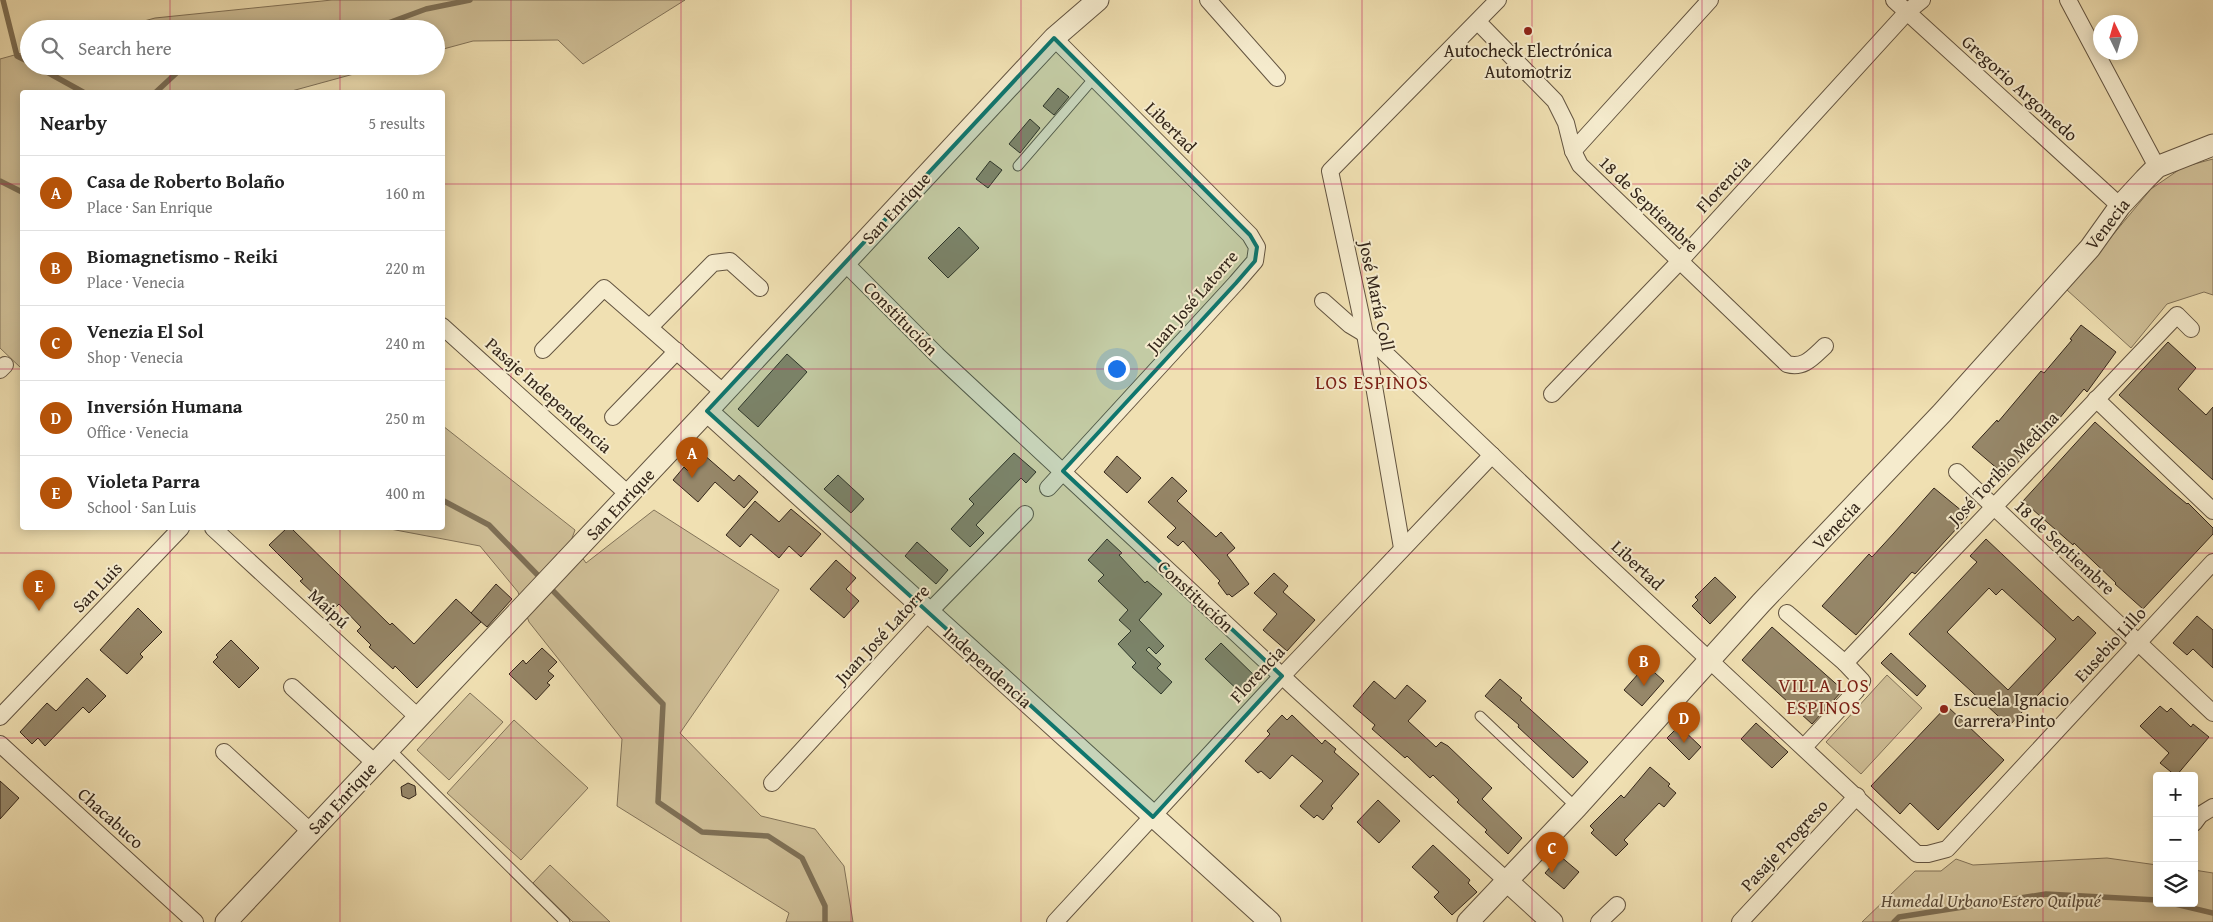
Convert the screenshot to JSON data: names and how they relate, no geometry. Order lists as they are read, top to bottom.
{
  "streets": {
    "street": [
      "Gregorio Argomedo",
      "Libertad",
      "Florencia",
      "18 de Septiembre",
      "San Enrique",
      "Venecia",
      "José María Coll",
      "Juan José Latorre",
      "Constitución",
      "Pasaje Independencia",
      "José Toribio Medina",
      "San Luis",
      "Maipú",
      "Eusebio Lillo",
      "Independencia",
      "Chacabuco",
      "Pasaje Progreso"
    ]
  },
  "crossings": [
    ["Gregorio Argomedo", "Florencia"],
    ["Gregorio Argomedo", "Venecia"],
    ["Libertad", "Florencia"],
    ["Libertad", "San Enrique"],
    ["Libertad", "Venecia"],
    ["Libertad", "José María Coll"],
    ["Libertad", "Juan José Latorre"],
    ["Libertad", "Eusebio Lillo"],
    ["Libertad", "Pasaje Progreso"],
    ["Florencia", "18 de Septiembre"],
    ["Florencia", "José María Coll"],
    ["Florencia", "Constitución"],
    ["Florencia", "Independencia"],
    ["18 de Septiembre", "José María Coll"],
    ["18 de Septiembre", "José Toribio Medina"],
    ["18 de Septiembre", "Eusebio Lillo"],
    ["San Enrique", "Constitución"],
    ["San Enrique", "Pasaje Independencia"],
    ["San Enrique", "Maipú"],
    ["San Enrique", "Independencia"],
    ["Venecia", "Constitución"],
    ["Juan José Latorre", "Constitución"],
    ["Juan José Latorre", "Independencia"]
  ],
  "districts": ["LOS ESPINOS", "VILLA LOS ESPINOS"],
  "parks": ["Humedal Urbano Estero Quilpué"],
  "places": ["Autocheck Electrónica Automotriz", "Escuela Ignacio Carrera Pinto"],
  "north": "top",
  "page": {
    "search": "Search here",
    "heading": ["Nearby", "5 results"],
    "list": [
      {
        "mark": "A",
        "name": "Casa de Roberto Bolaño",
        "note": "Place · San Enrique",
        "value": "160 m"
      },
      {
        "mark": "B",
        "name": "Biomagnetismo - Reiki",
        "note": "Place · Venecia",
        "value": "220 m"
      },
      {
        "mark": "C",
        "name": "Venezia El Sol",
        "note": "Shop · Venecia",
        "value": "240 m"
      },
      {
        "mark": "D",
        "name": "Inversión Humana",
        "note": "Office · Venecia",
        "value": "250 m"
      },
      {
        "mark": "E",
        "name": "Violeta Parra",
        "note": "School · San Luis",
        "value": "400 m"
      }
    ],
    "pins": [
      "A",
      "E",
      "B",
      "D",
      "C"
    ],
    "map_buttons": ["+", "−"]
  }
}
